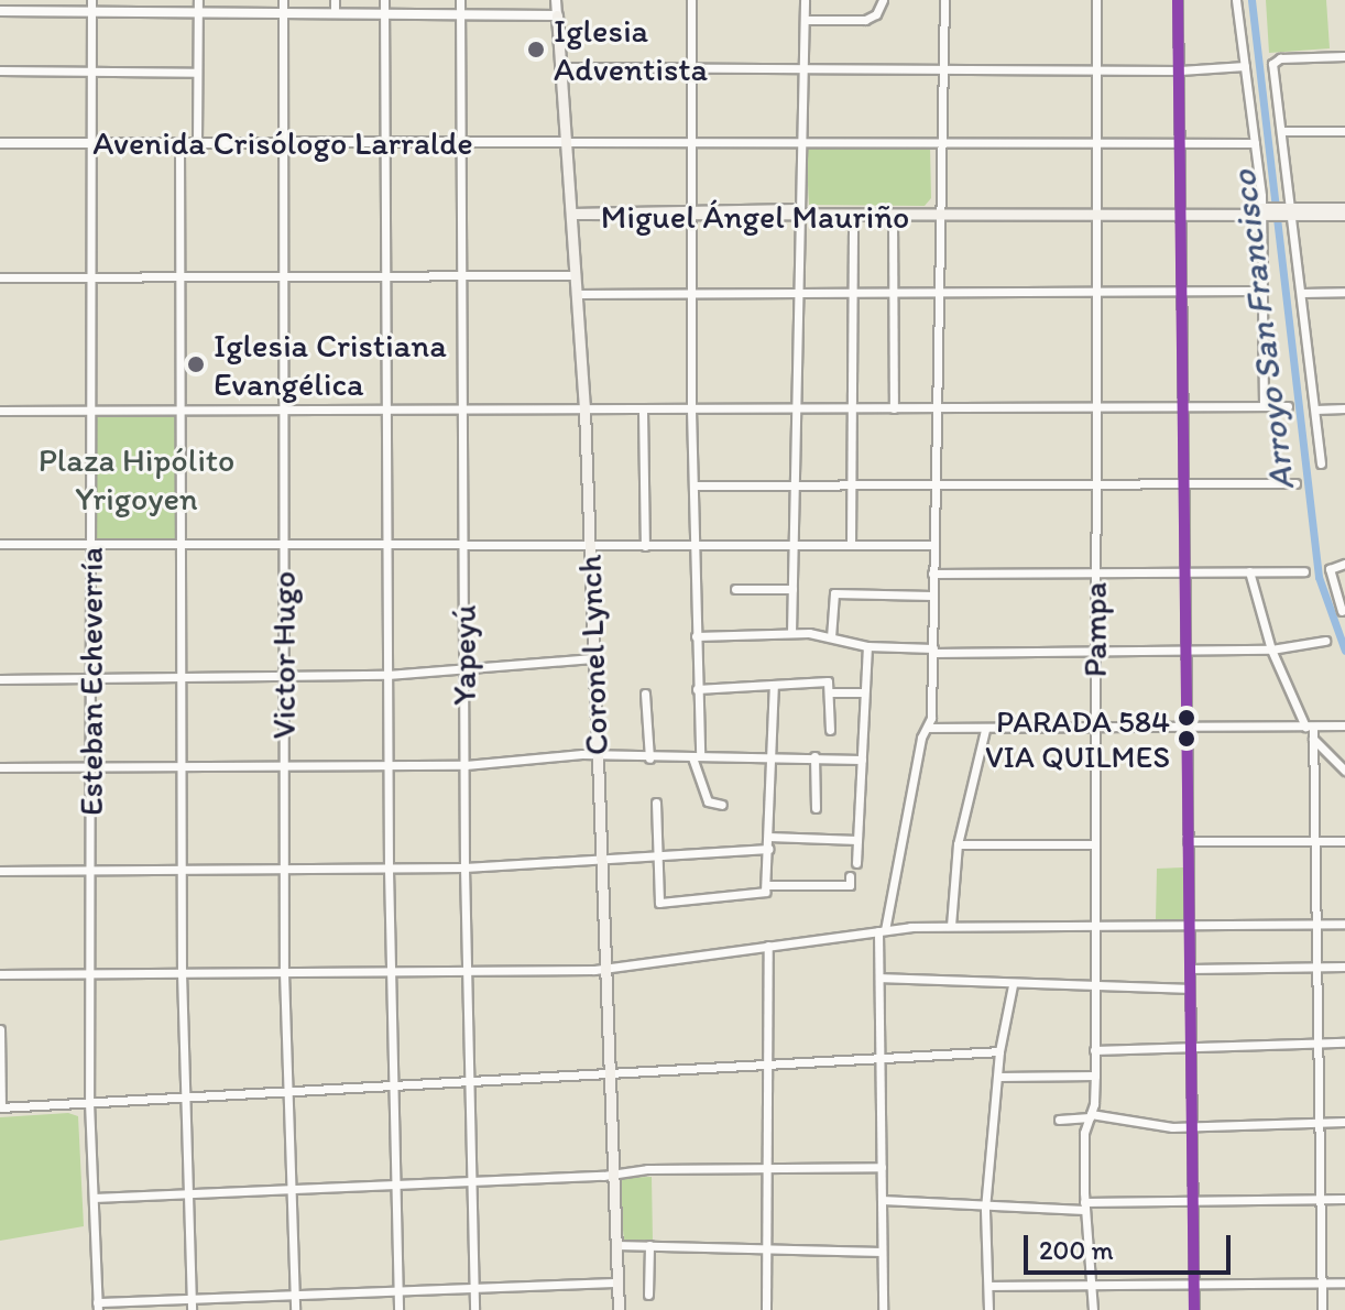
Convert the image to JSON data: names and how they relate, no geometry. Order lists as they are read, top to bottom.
{
  "streets": {
    "main road": ["Miguel Ángel Mauriño", "Coronel Lynch"],
    "street": [
      "Avenida Crisólogo Larralde",
      "Pampa",
      "Victor Hugo",
      "Yapeyú",
      "Esteban Echeverría"
    ]
  },
  "crossings": [
    ["Avenida Crisólogo Larralde", "Victor Hugo"],
    ["Avenida Crisólogo Larralde", "Yapeyú"],
    ["Avenida Crisólogo Larralde", "Coronel Lynch"],
    ["Avenida Crisólogo Larralde", "Esteban Echeverría"],
    ["Miguel Ángel Mauriño", "Pampa"],
    ["Miguel Ángel Mauriño", "Coronel Lynch"]
  ],
  "water": ["Arroyo San Francisco"],
  "parks": ["Plaza Hipólito Yrigoyen"],
  "places": ["Iglesia Adventista", "Iglesia Cristiana Evangélica", "PARADA 584 VIA QUILMES"],
  "scale_bar": "200 m"
}
